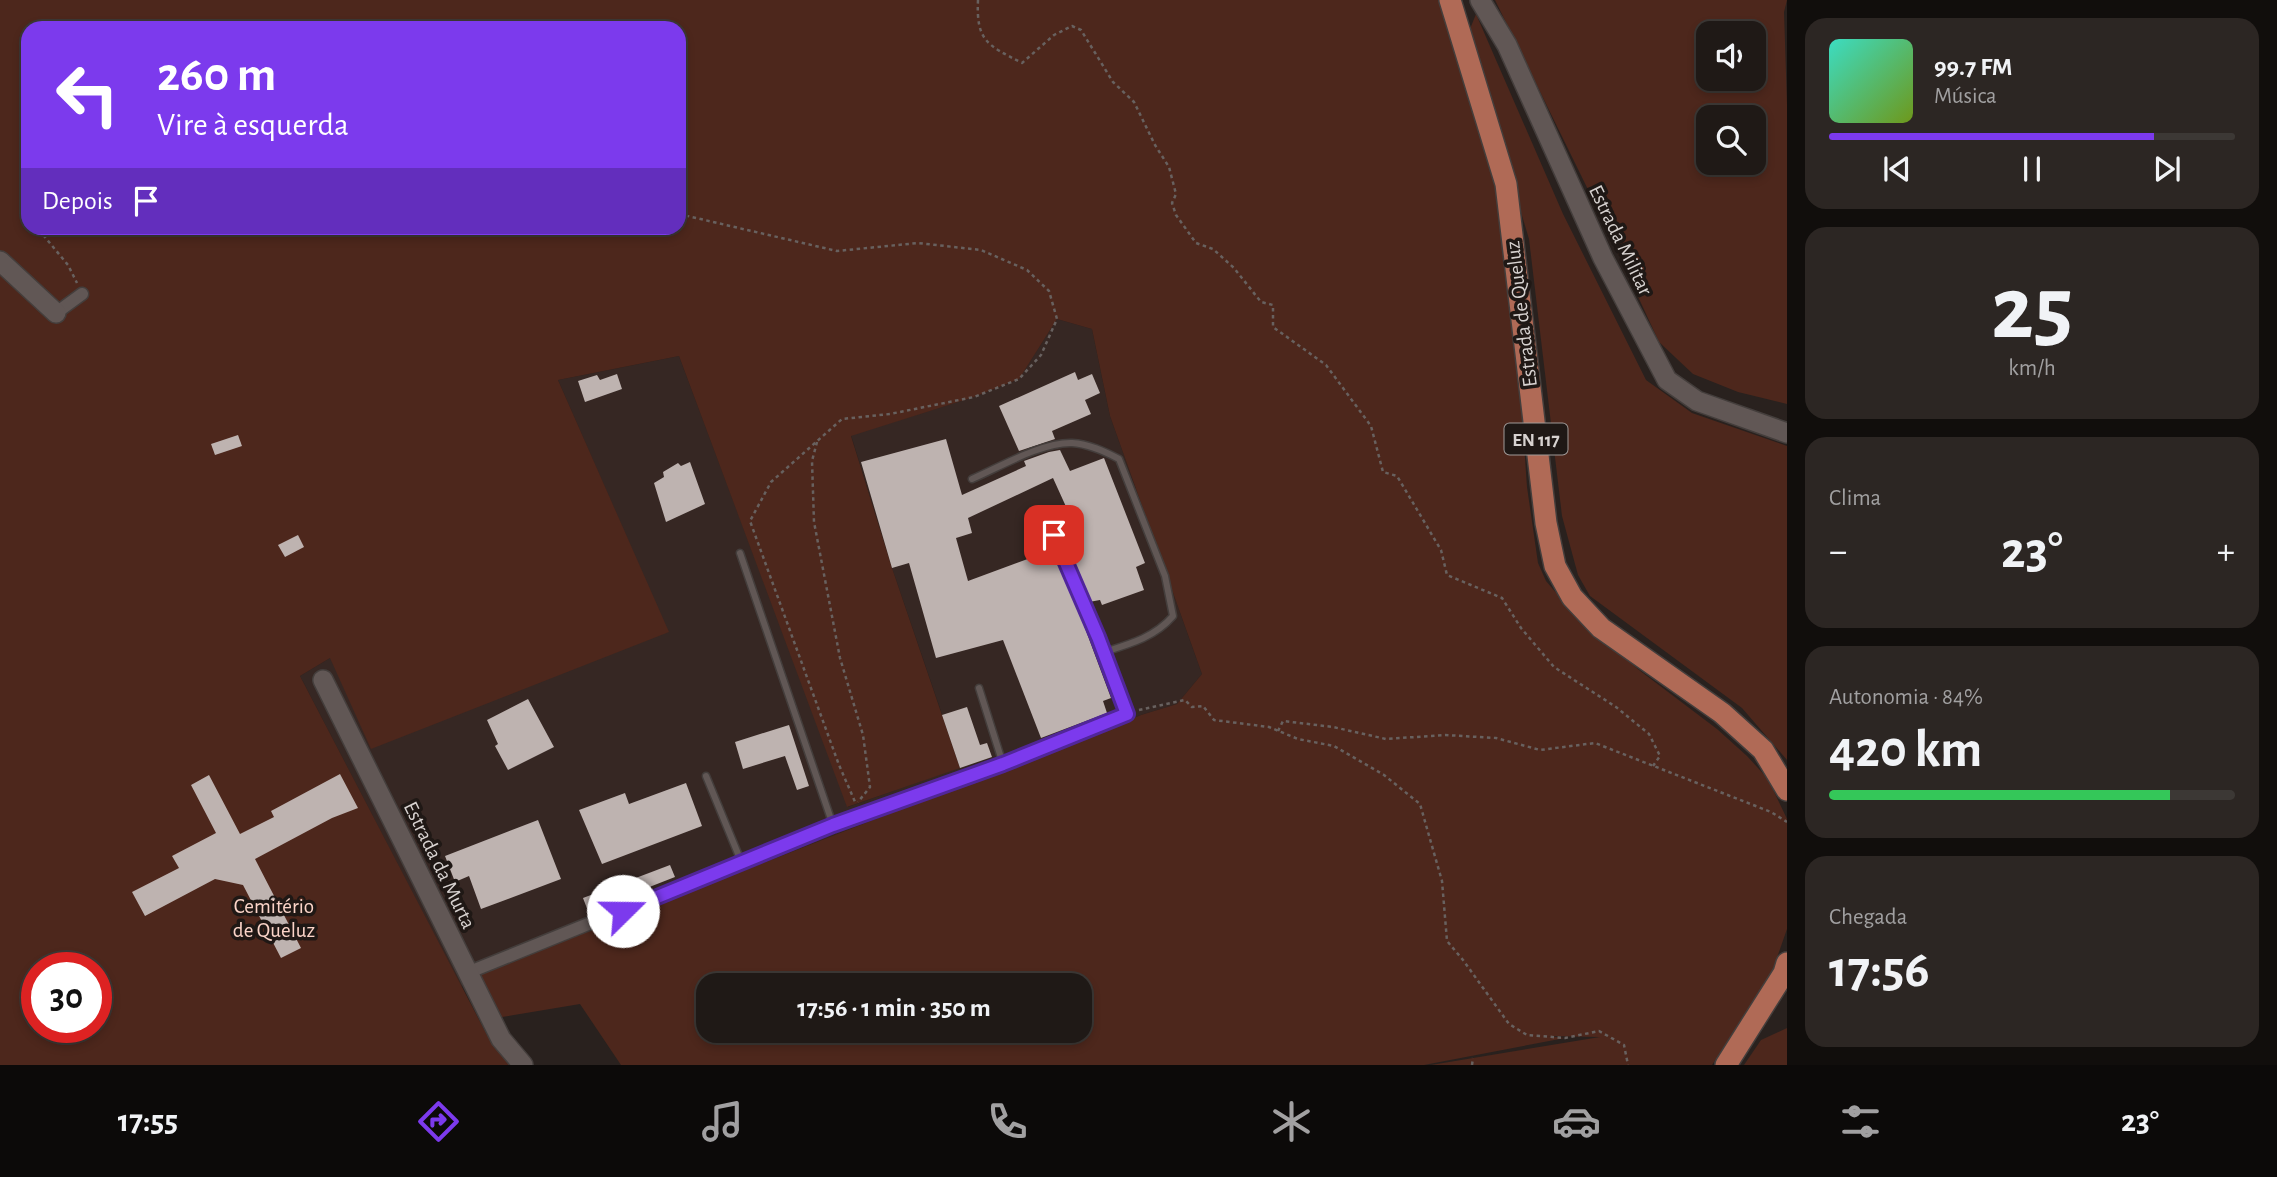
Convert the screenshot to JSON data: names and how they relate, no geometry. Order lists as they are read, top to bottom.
{
  "streets": {
    "main road": ["Estrada de Queluz", "EN 117"],
    "street": ["Estrada Militar", "Estrada da Murta"]
  },
  "parks": ["Cemitério de Queluz"],
  "page": {
    "turn": ["260 m", "Vire à esquerda"],
    "song": ["99.7 FM", "Música"],
    "then": "Depois",
    "tile": [
      ["25", "km/h"],
      "Clima",
      ["Autonomia · 84%", "420 km"],
      ["Chegada", "17:56"]
    ],
    "heat": ["−", "23°", "+"],
    "limit": "30",
    "trip": "17:56 · 1 min · 350 m",
    "tabs": ["17:55", "23°"]
  }
}
